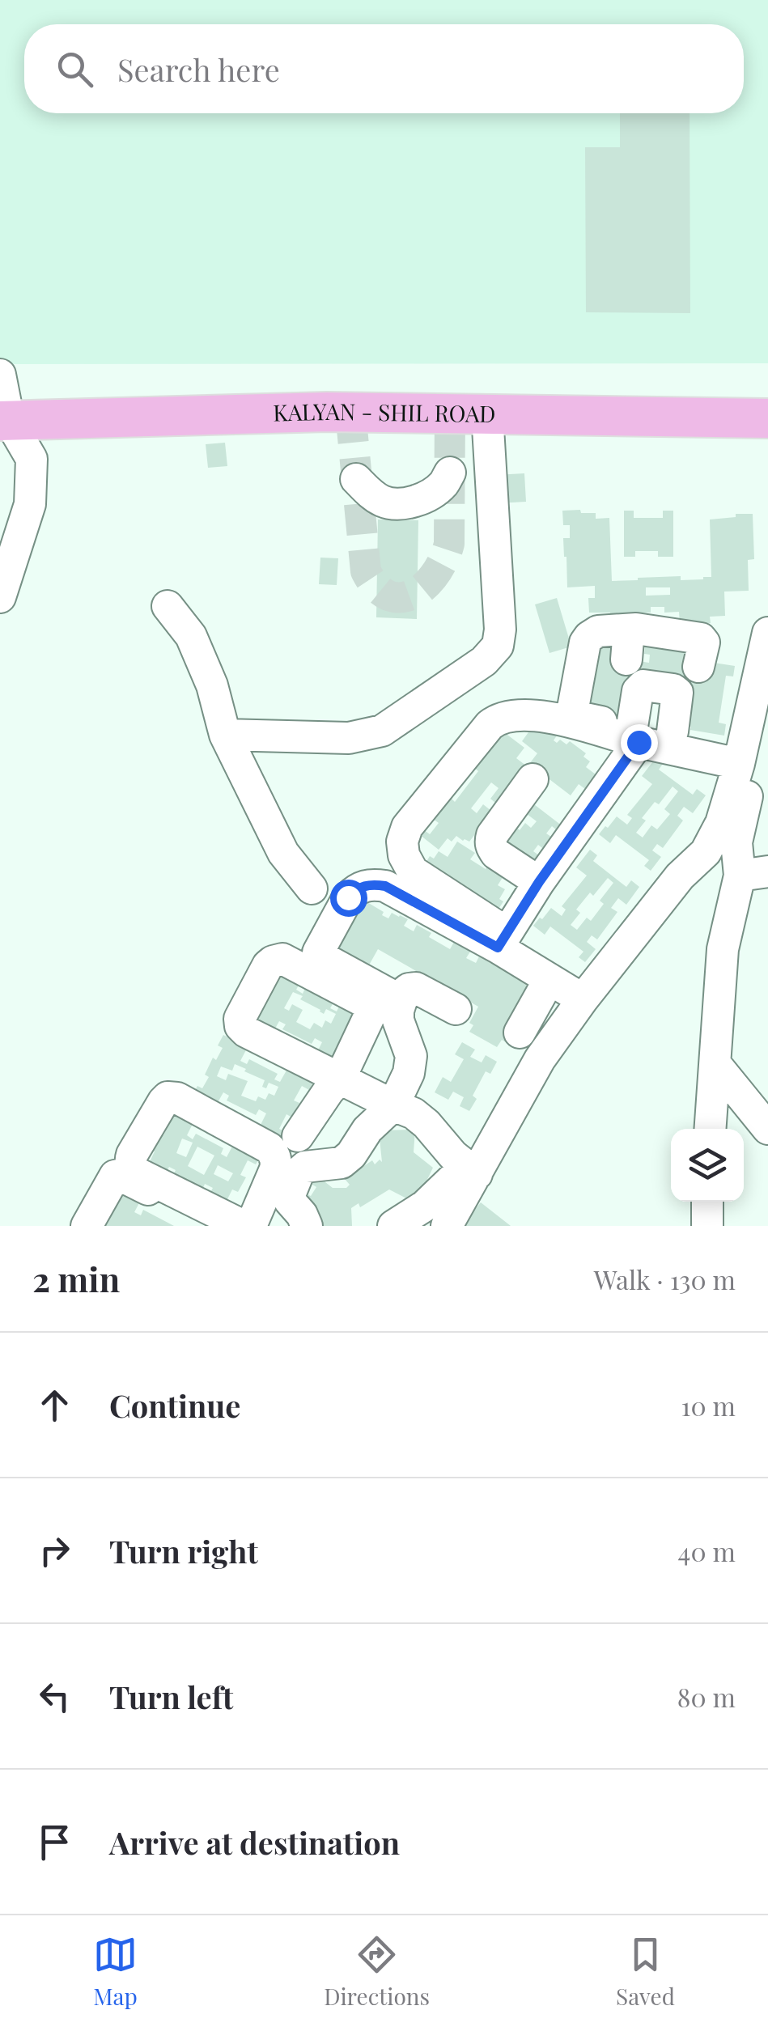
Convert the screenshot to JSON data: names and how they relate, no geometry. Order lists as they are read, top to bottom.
{
  "streets": {
    "main road": ["KALYAN - SHIL ROAD"]
  },
  "page": {
    "search": "Search here",
    "heading": ["2 min", "Walk · 130 m"],
    "list": [
      ["Continue", "10 m"],
      ["Turn right", "40 m"],
      ["Turn left", "80 m"],
      "Arrive at destination"
    ],
    "nav": ["Map", "Directions", "Saved"]
  }
}
